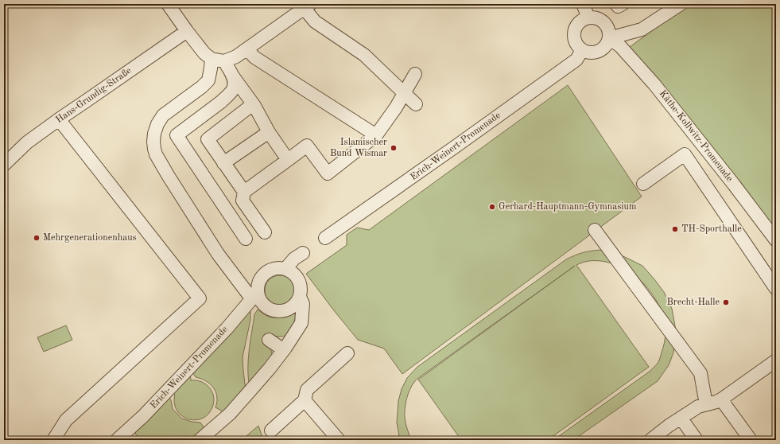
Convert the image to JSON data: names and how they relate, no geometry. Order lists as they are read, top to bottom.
{
  "streets": {
    "street": ["Hans-Grundig-Straße", "Käthe-Kollwitz-Promenade", "Erich-Weinert-Promenade"]
  },
  "crossings": [
    ["Käthe-Kollwitz-Promenade", "Erich-Weinert-Promenade"]
  ],
  "places": [
    "Islamischer Bund Wismar",
    "Gerhard-Hauptmann-Gymnasium",
    "TH-Sporthalle",
    "Mehrgenerationenhaus",
    "Brecht-Halle"
  ]
}
